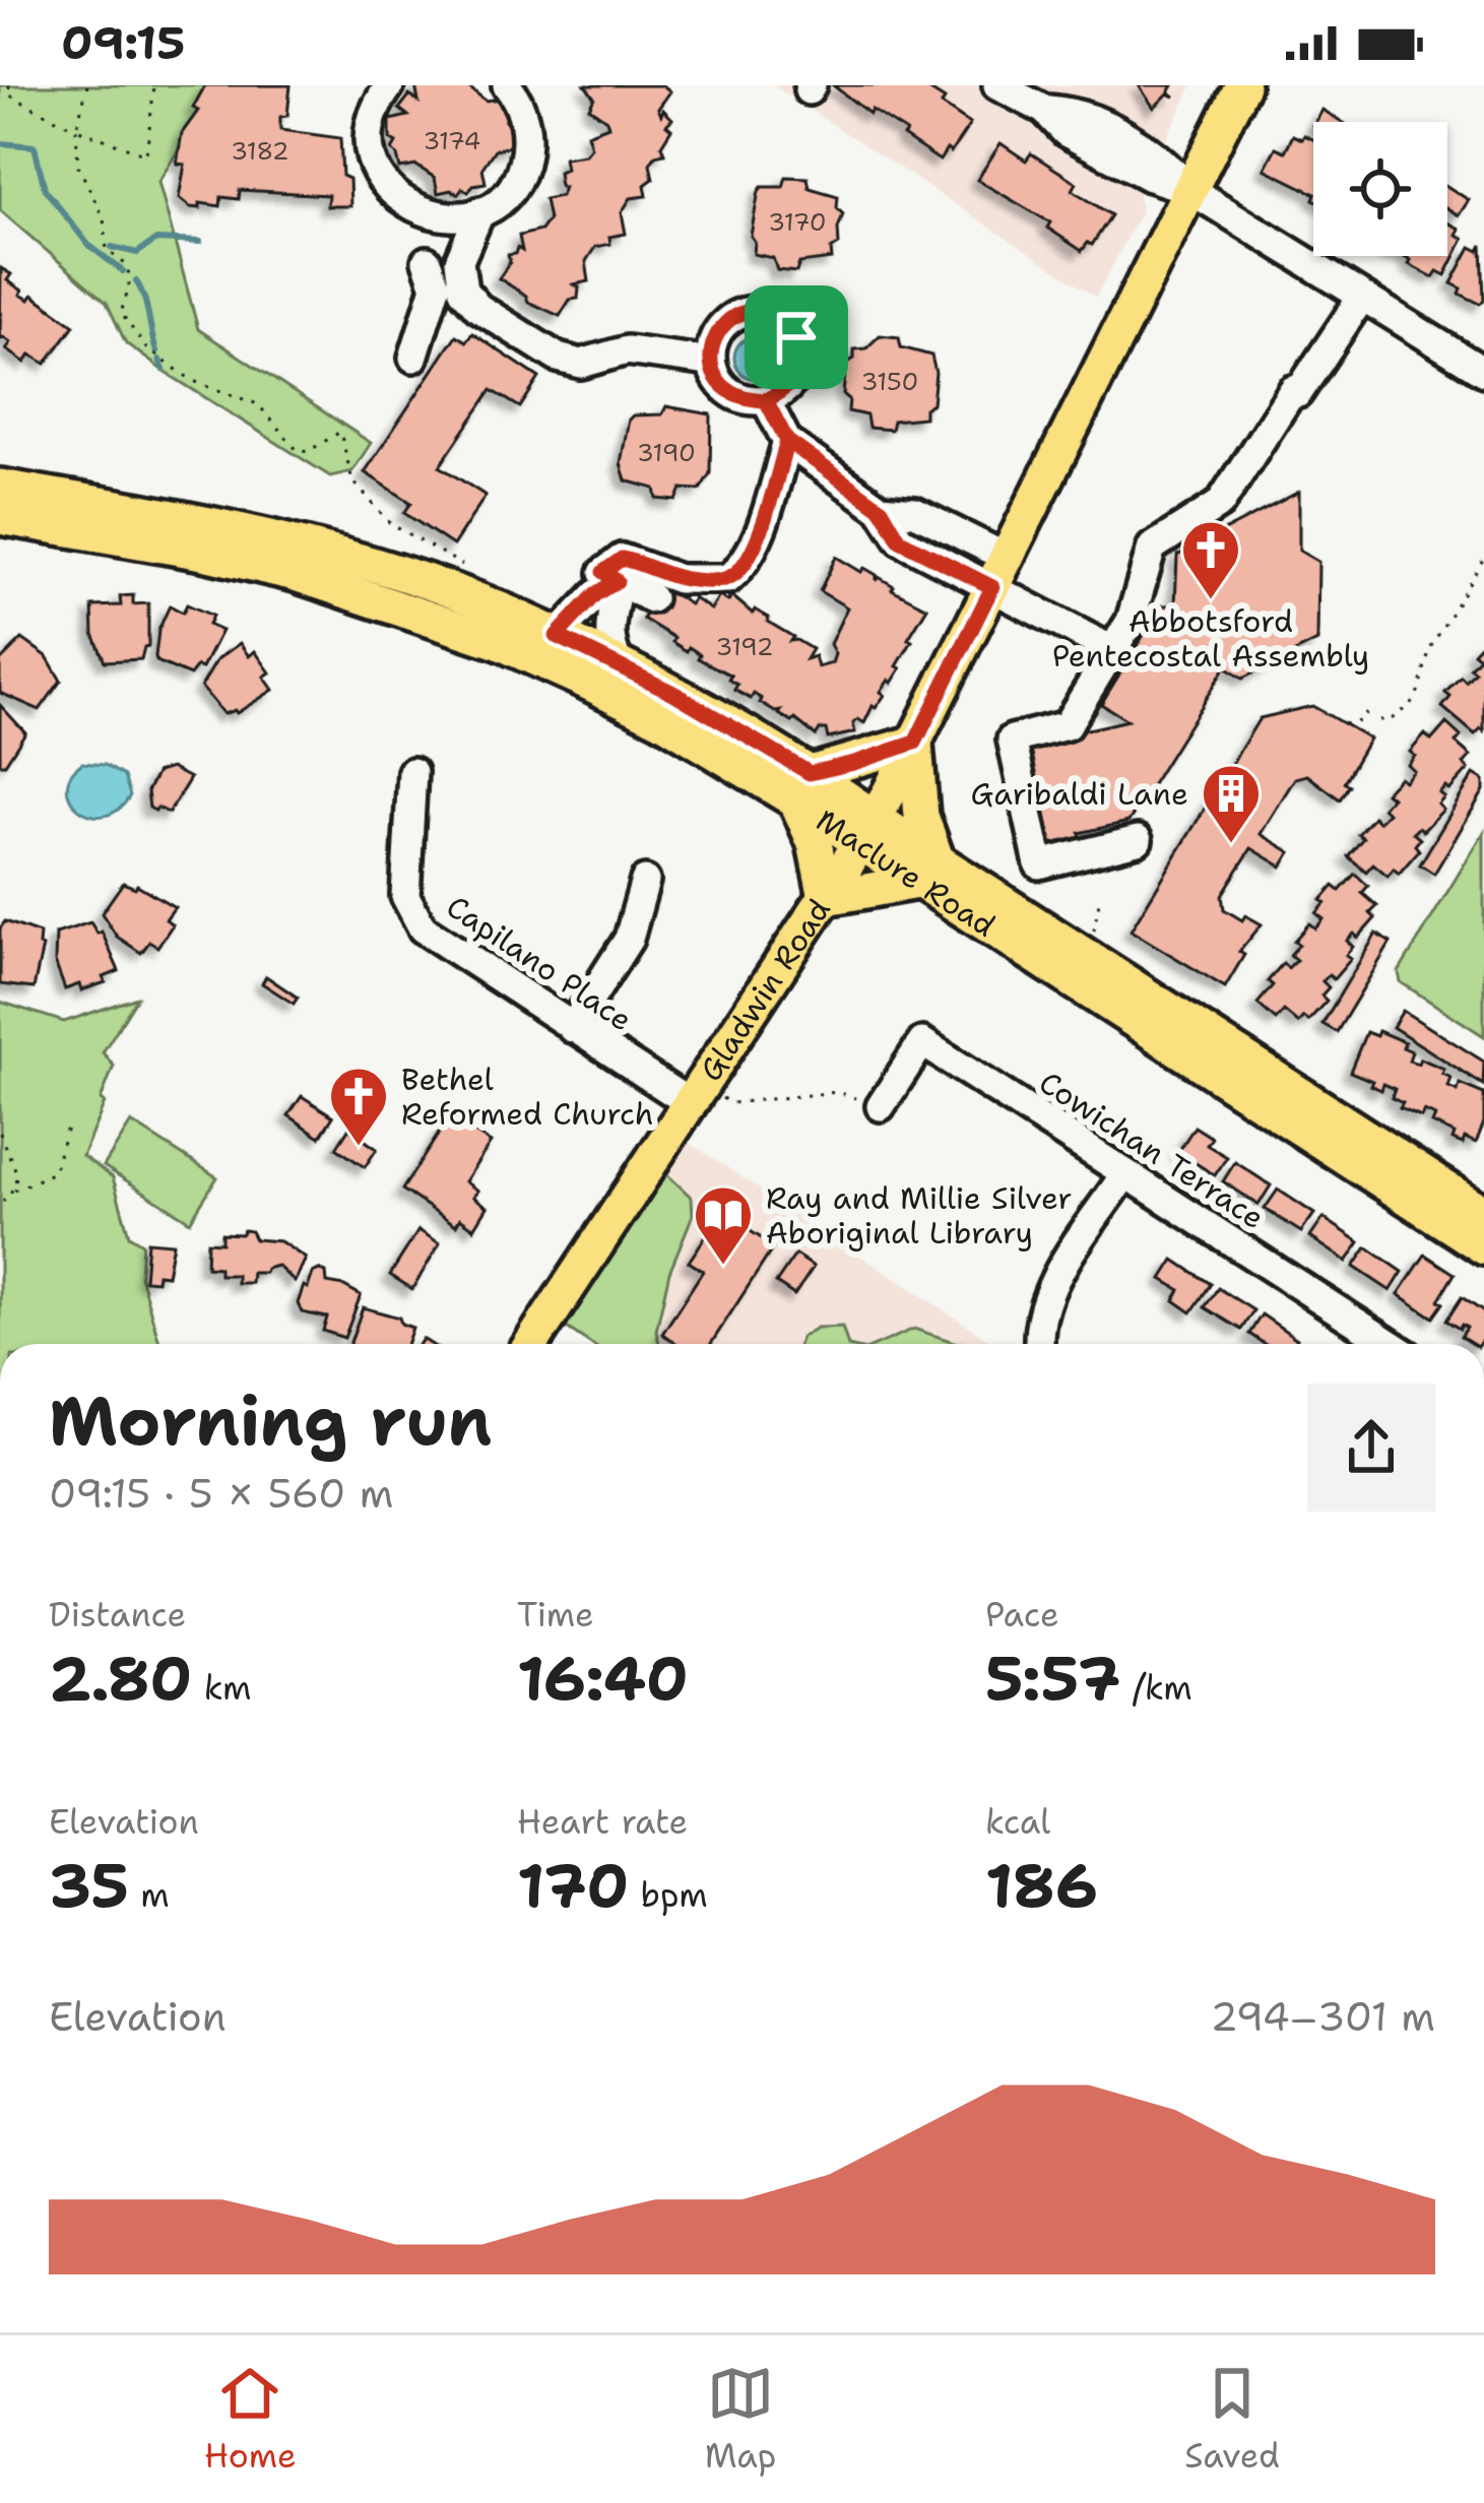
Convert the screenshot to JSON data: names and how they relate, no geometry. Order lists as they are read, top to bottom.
{
  "streets": {
    "main road": ["Maclure Road", "Gladwin Road"],
    "street": ["Capilano Place", "Cowichan Terrace"]
  },
  "crossings": [
    ["Maclure Road", "Gladwin Road"],
    ["Capilano Place", "Gladwin Road"]
  ],
  "places": {
    "church": ["Abbotsford Pentecostal Assembly", "Bethel Reformed Church"],
    "building": ["Garibaldi Lane"],
    "library": ["Ray and Millie Silver Aboriginal Library"]
  },
  "house_numbers": [
    "3174",
    "3182",
    "3170",
    "3150",
    "3190",
    "3192"
  ],
  "page": {
    "status": "09:15",
    "heading": ["Morning run", "09:15 · 5 × 560 m"],
    "stats": [
      ["Distance", "2.80 km"],
      ["Time", "16:40"],
      ["Pace", "5:57 /km"],
      ["Elevation", "35 m"],
      ["Heart rate", "170 bpm"],
      ["kcal", "186"]
    ],
    "chart": ["Elevation", "294–301 m"],
    "tabs": ["Home", "Map", "Saved"]
  }
}
